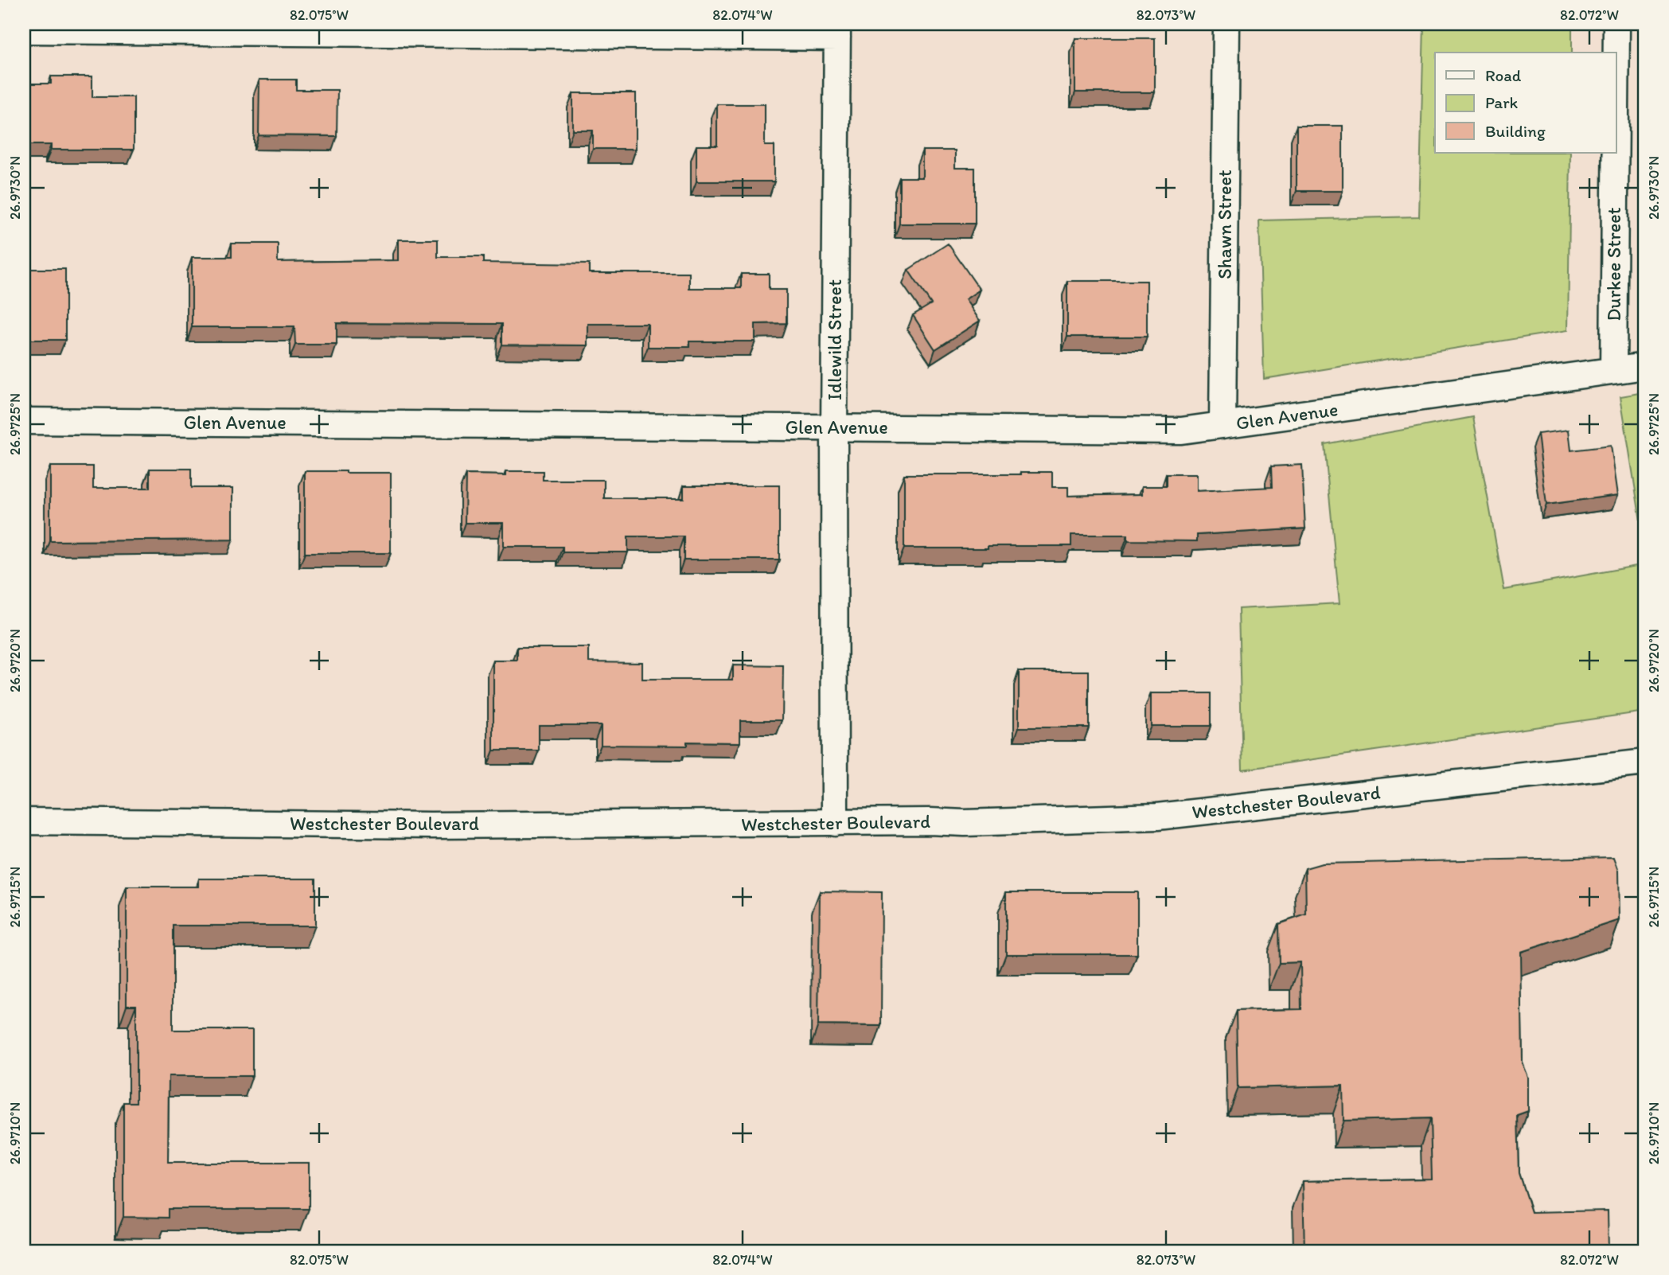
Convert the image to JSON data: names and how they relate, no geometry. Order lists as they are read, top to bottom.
{
  "streets": {
    "street": [
      "Shawn Street",
      "Durkee Street",
      "Idlewild Street",
      "Glen Avenue",
      "Westchester Boulevard"
    ]
  },
  "crossings": [
    ["Shawn Street", "Glen Avenue"],
    ["Durkee Street", "Glen Avenue"],
    ["Idlewild Street", "Glen Avenue"],
    ["Idlewild Street", "Westchester Boulevard"]
  ],
  "legend": ["Road", "Park", "Building"],
  "coordinates": [
    "82.075°W",
    "82.074°W",
    "82.073°W",
    "82.072°W",
    "26.9730°N",
    "26.9725°N",
    "26.9720°N",
    "26.9715°N",
    "26.9710°N"
  ]
}
